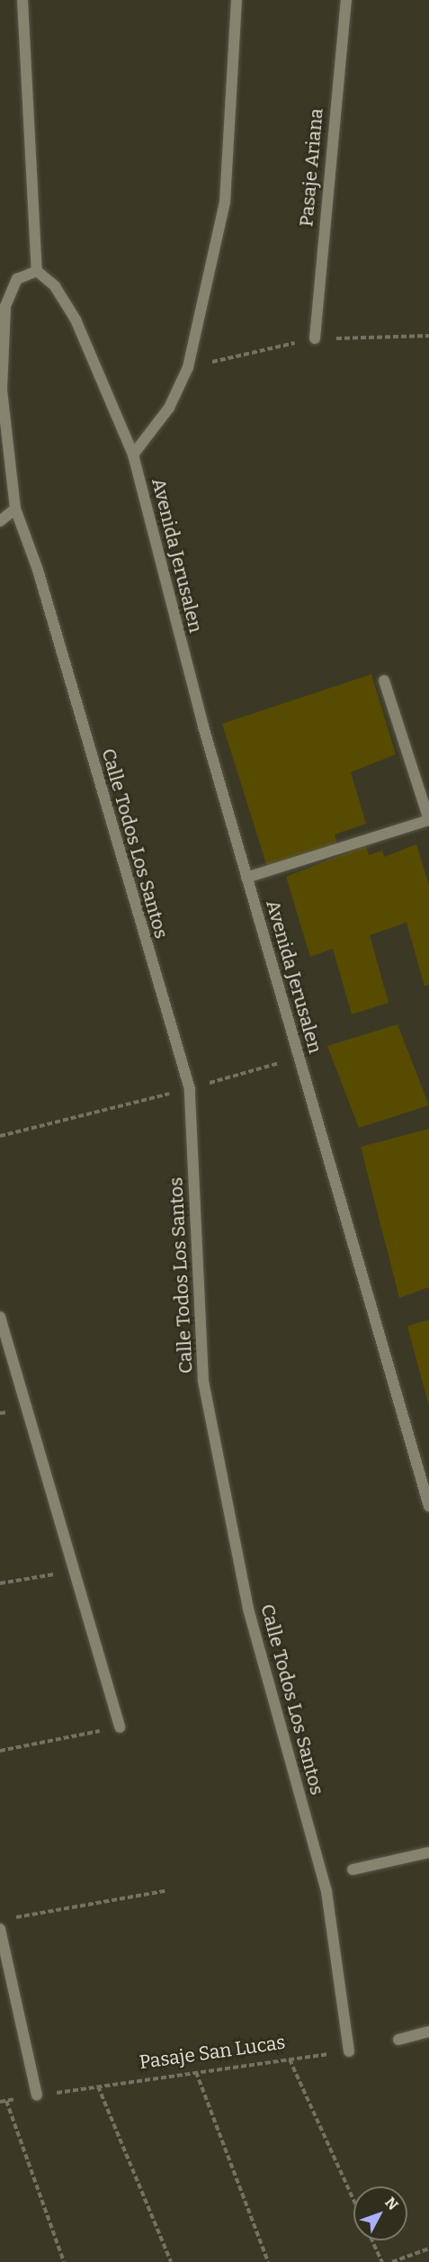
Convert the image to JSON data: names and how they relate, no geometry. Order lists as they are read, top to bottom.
{
  "streets": {
    "street": ["Pasaje Ariana", "Avenida Jerusalen", "Calle Todos Los Santos"],
    "path": ["Pasaje San Lucas"]
  },
  "crossings": [
    ["Avenida Jerusalen", "Calle Todos Los Santos"],
    ["Calle Todos Los Santos", "Pasaje San Lucas"]
  ],
  "north": "top right"
}
